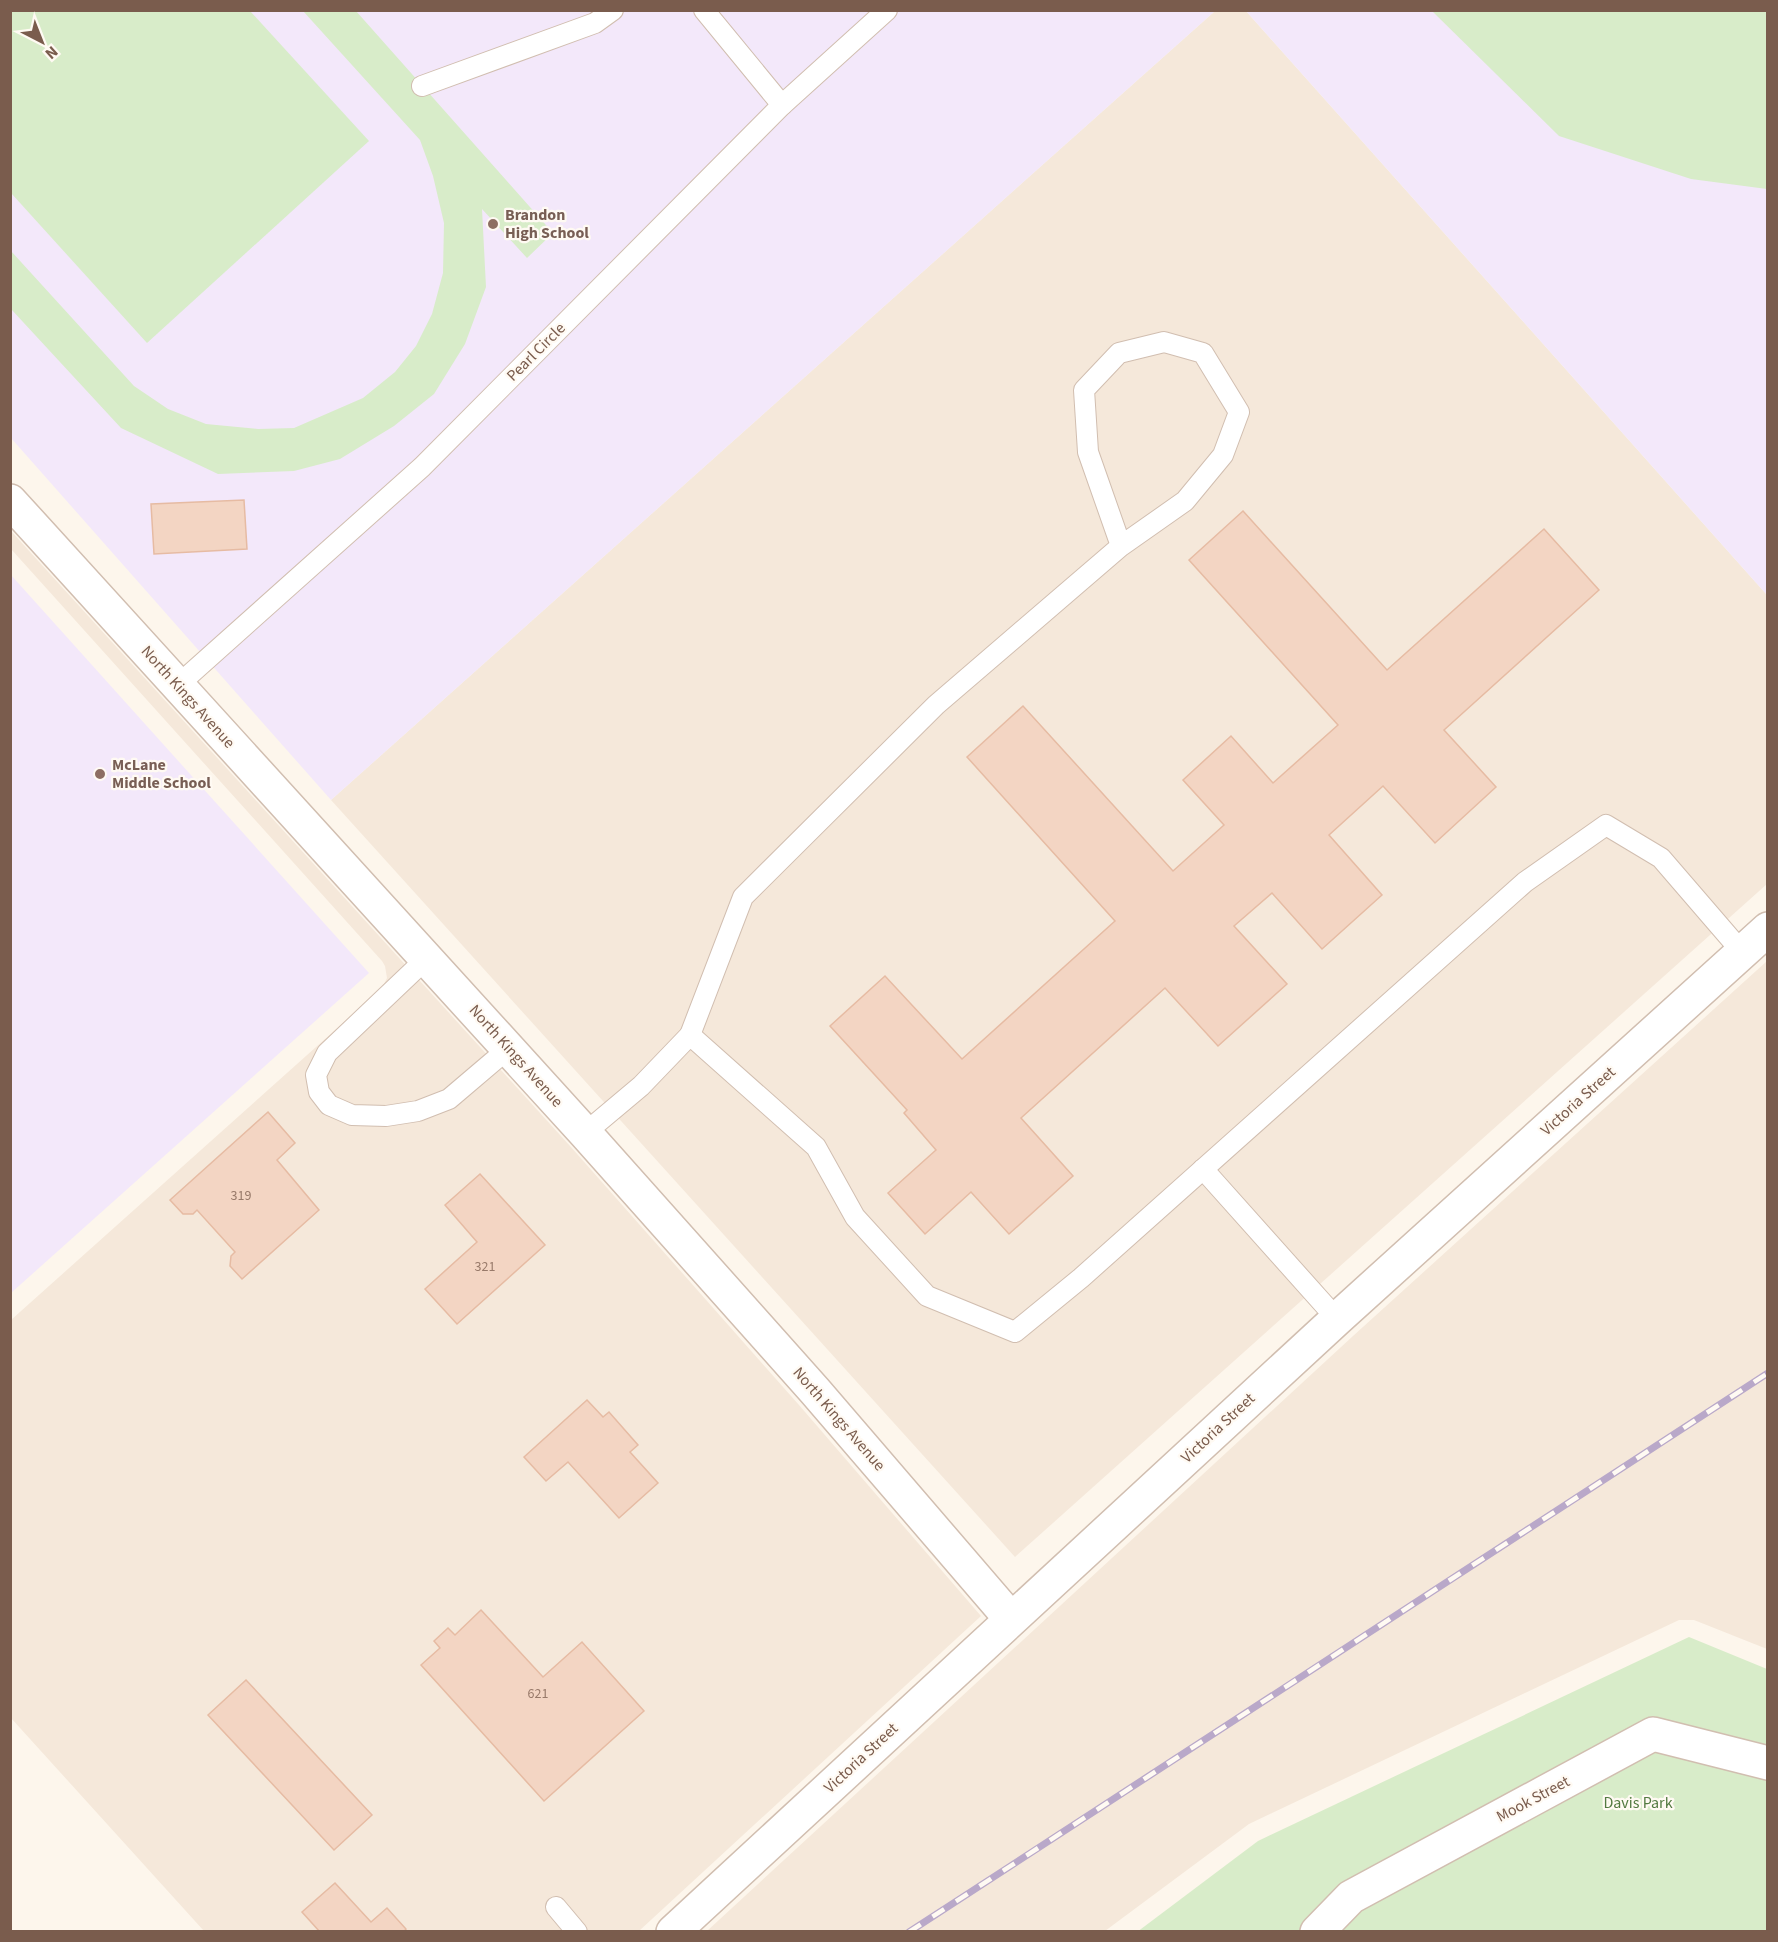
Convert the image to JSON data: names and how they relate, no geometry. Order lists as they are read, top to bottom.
{
  "streets": {
    "street": ["North Kings Avenue", "Victoria Street", "Mook Street"],
    "lane": ["Pearl Circle"]
  },
  "crossings": [
    ["Pearl Circle", "North Kings Avenue"],
    ["North Kings Avenue", "Victoria Street"]
  ],
  "parks": ["Davis Park"],
  "places": ["Brandon High School", "McLane Middle School"],
  "house_numbers": ["319", "321", "621"],
  "north": "bottom right"
}
